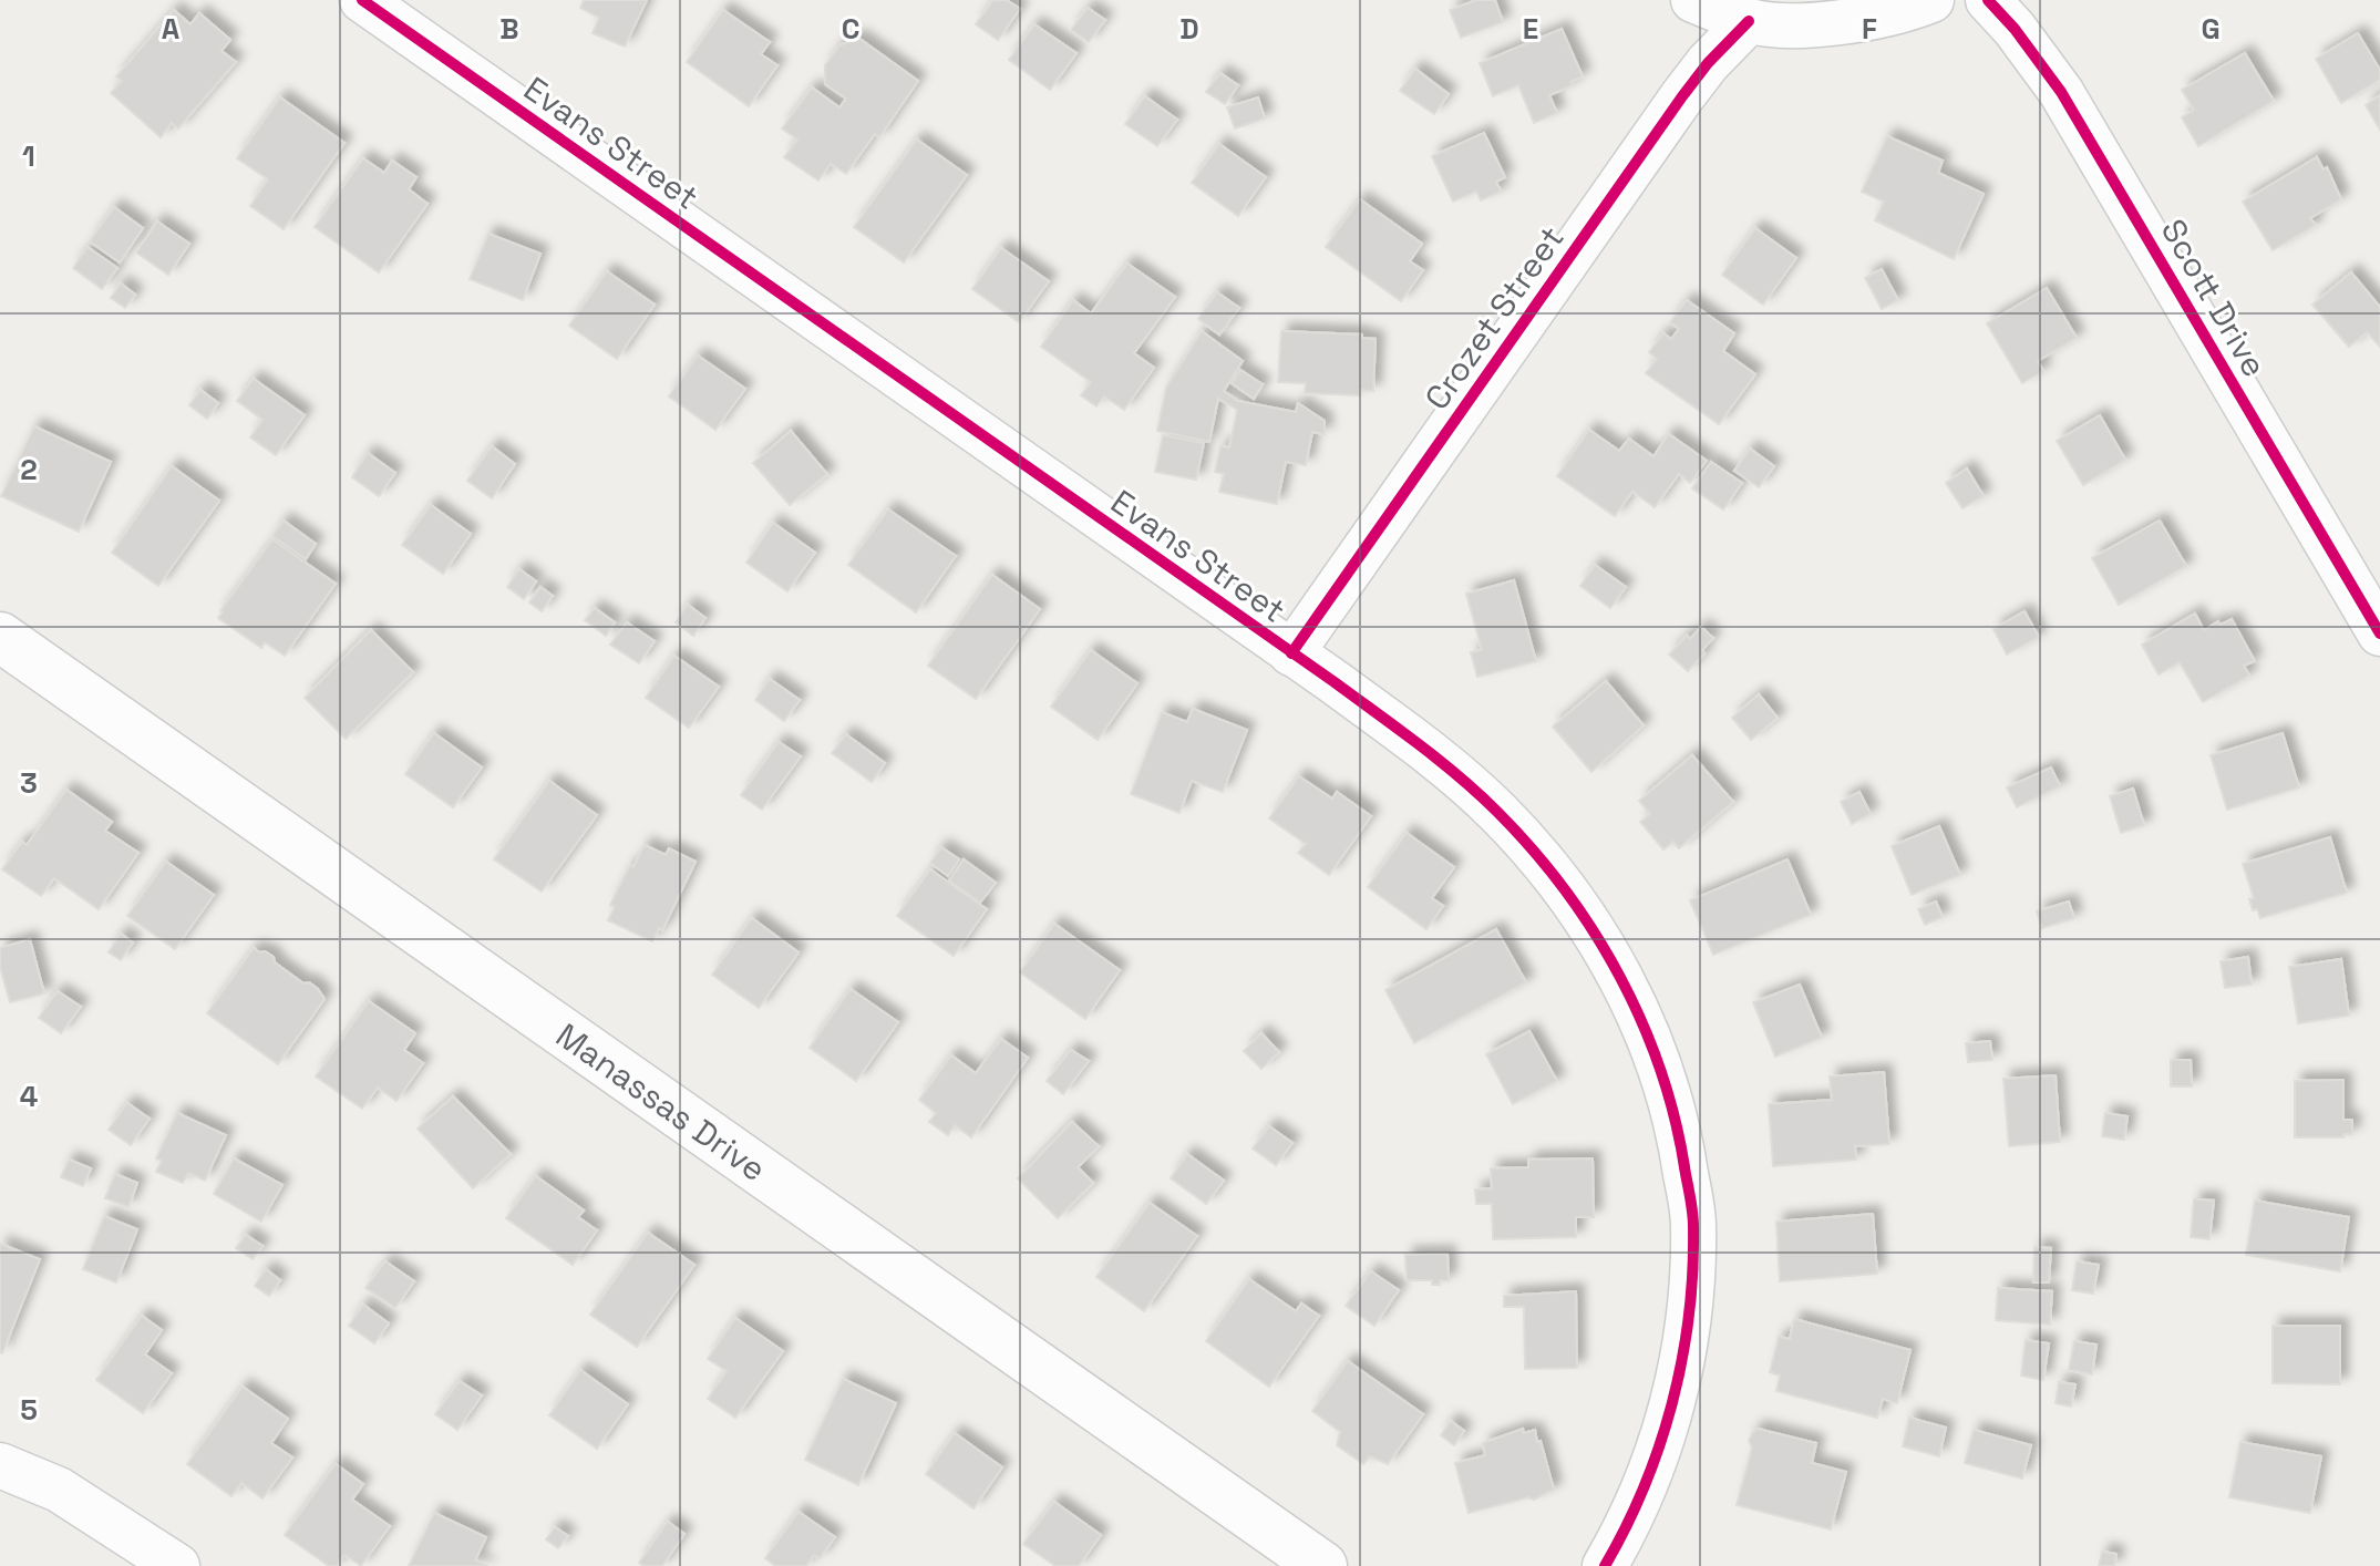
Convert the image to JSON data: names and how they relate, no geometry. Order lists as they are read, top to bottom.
{
  "streets": {
    "main road": ["Manassas Drive"],
    "street": ["Evans Street", "Scott Drive", "Crozet Street"]
  },
  "crossings": [
    ["Evans Street", "Crozet Street"]
  ],
  "grid": {
    "columns": [
      "A",
      "B",
      "C",
      "D",
      "E",
      "F",
      "G"
    ],
    "rows": [
      "1",
      "2",
      "3",
      "4",
      "5"
    ]
  }
}
